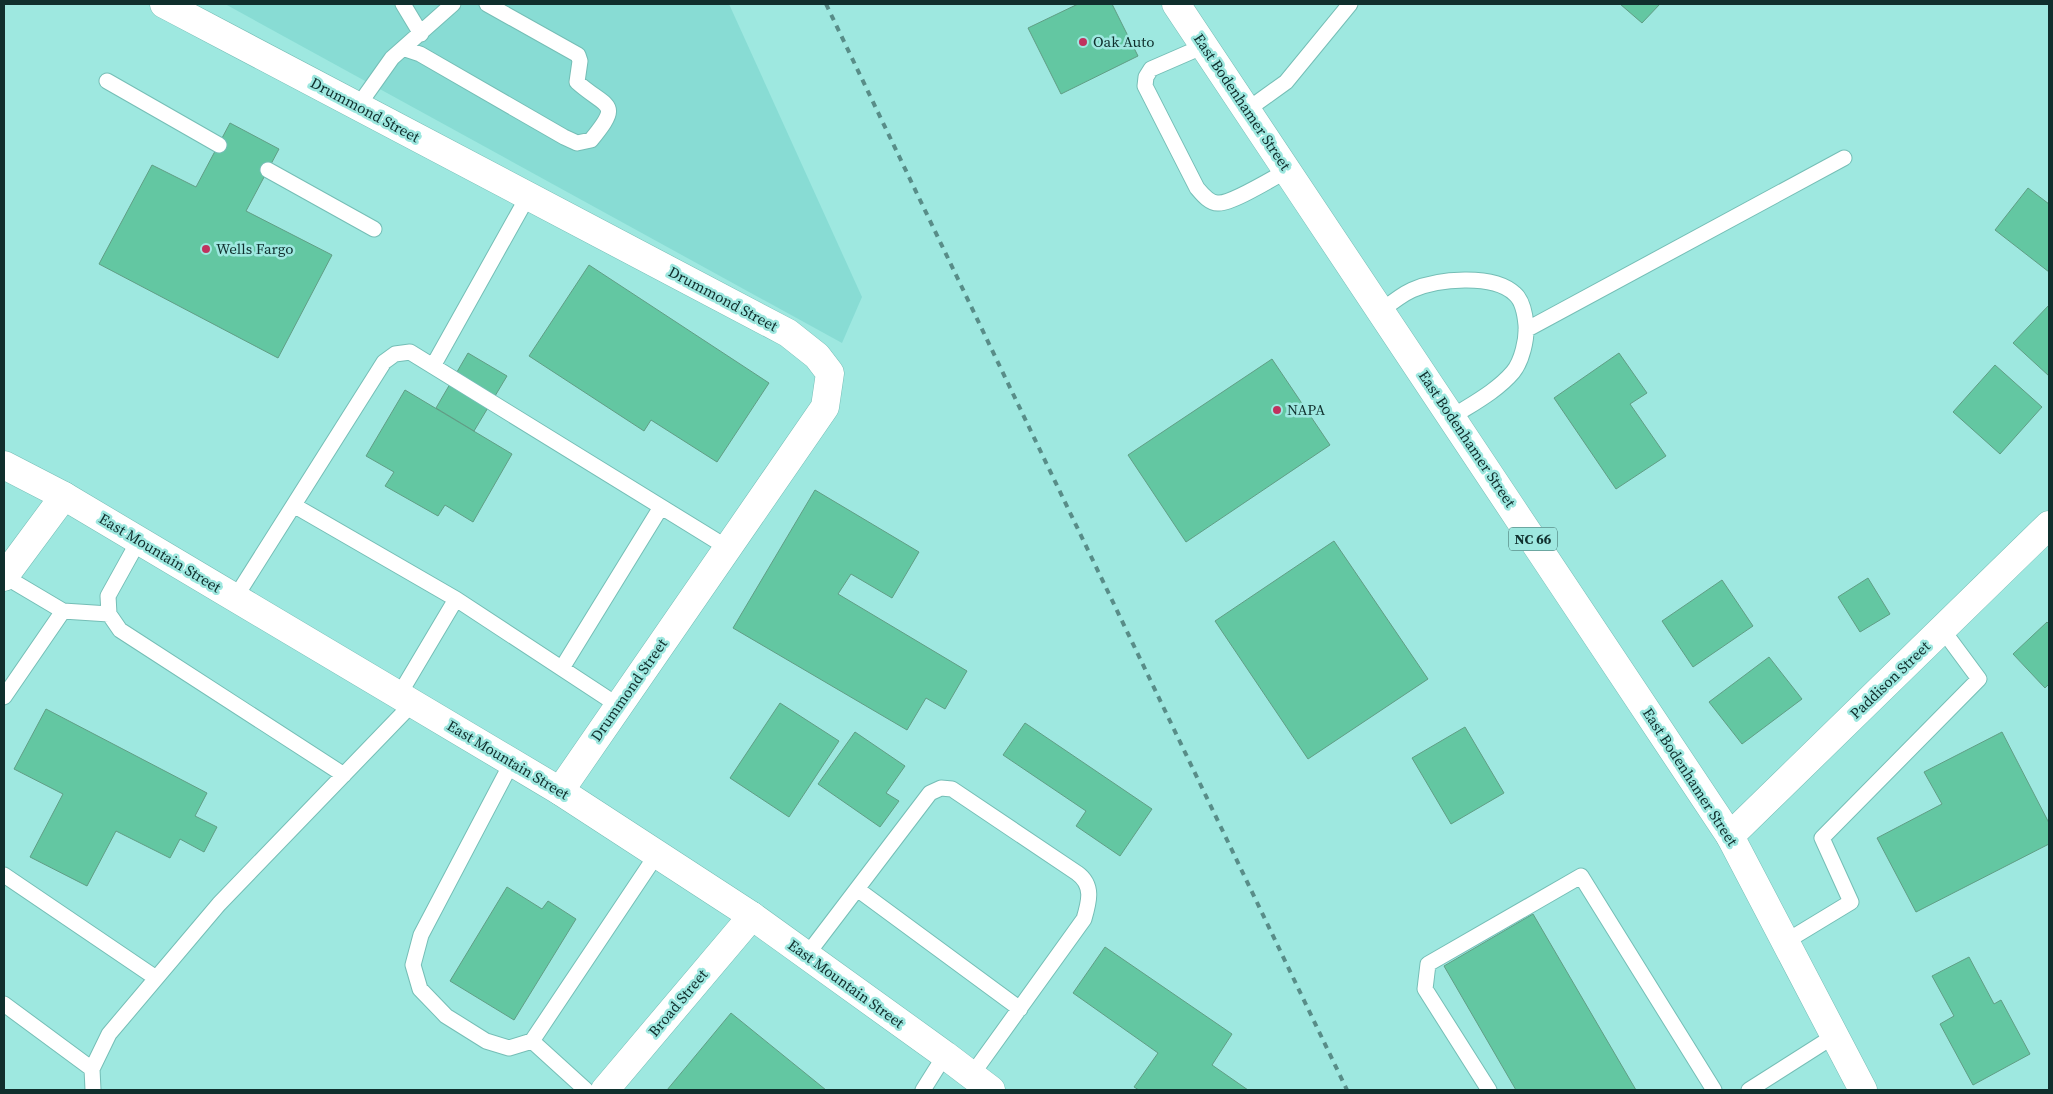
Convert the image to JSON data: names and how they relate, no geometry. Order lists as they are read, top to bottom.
{
  "streets": {
    "main road": [
      "East Bodenhamer Street",
      "Drummond Street",
      "NC 66",
      "East Mountain Street",
      "Paddison Street",
      "Broad Street"
    ]
  },
  "crossings": [
    ["East Bodenhamer Street", "Paddison Street"],
    ["Drummond Street", "East Mountain Street"],
    ["East Mountain Street", "Broad Street"]
  ],
  "places": ["Oak Auto", "Wells Fargo", "NAPA"]
}
